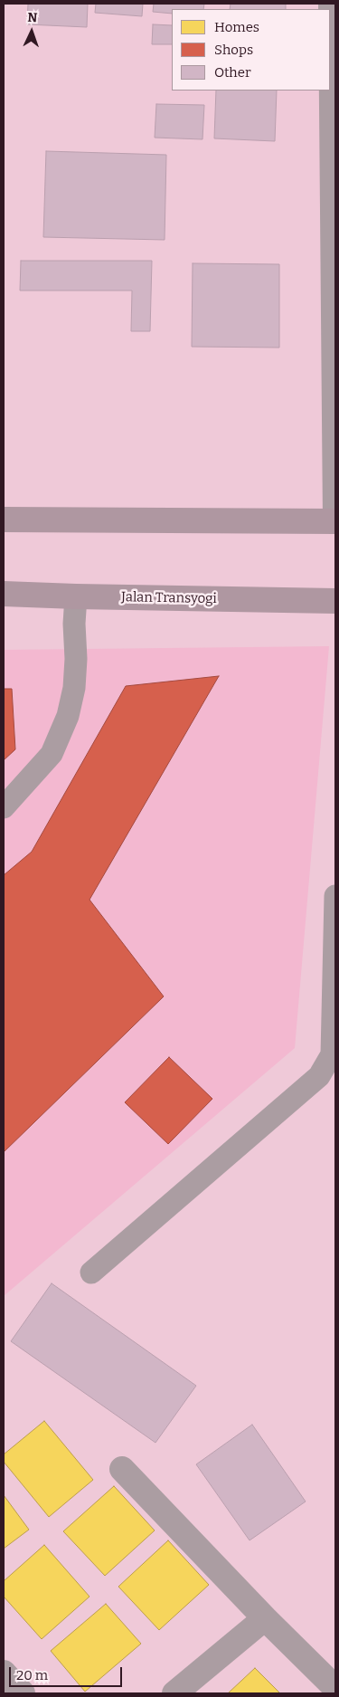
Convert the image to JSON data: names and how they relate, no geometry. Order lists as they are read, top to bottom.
{
  "streets": {
    "highway": ["Jalan Transyogi"]
  },
  "legend": ["Homes", "Shops", "Other"],
  "scale_bar": "20 m",
  "north": "top"
}
